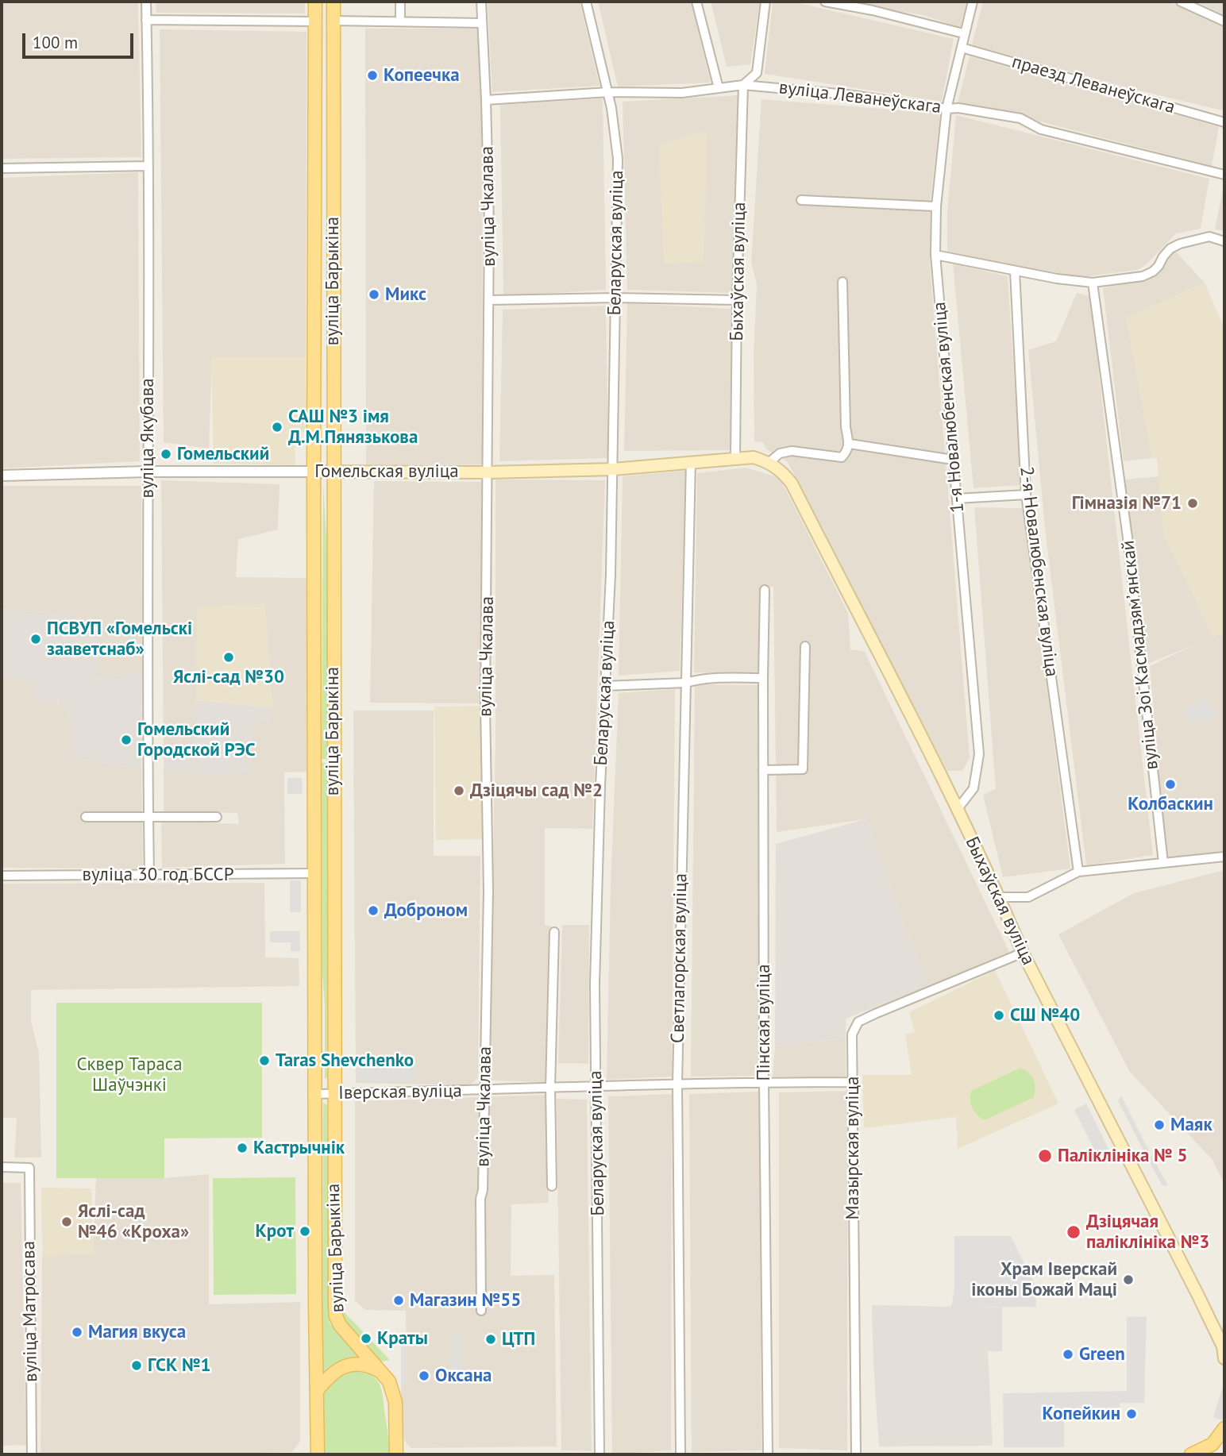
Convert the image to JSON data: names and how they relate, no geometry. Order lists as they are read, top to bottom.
{
  "streets": {
    "main road": ["Быхаўская вуліца", "вуліца Барыкіна", "Гомельская вуліца"],
    "street": [
      "праезд Леванеўскага",
      "вуліца Леванеўскага",
      "вуліца Чкалава",
      "Беларуская вуліца",
      "1-я Новалюбенская вуліца",
      "вуліца Якубава",
      "2-я Новалюбенская вуліца",
      "вуліца Зоі Касмадзямʼянскай",
      "вуліца 30 год БССР",
      "Светлагорская вуліца",
      "Пінская вуліца",
      "Іверская вуліца",
      "Мазырская вуліца",
      "вуліца Матросава"
    ]
  },
  "crossings": [
    ["праезд Леванеўскага", "1-я Новалюбенская вуліца"],
    ["вуліца Леванеўскага", "вуліца Чкалава"],
    ["вуліца Леванеўскага", "Беларуская вуліца"],
    ["вуліца Леванеўскага", "Быхаўская вуліца"],
    ["вуліца Леванеўскага", "1-я Новалюбенская вуліца"],
    ["вуліца Чкалава", "Гомельская вуліца"],
    ["вуліца Чкалава", "Іверская вуліца"],
    ["Беларуская вуліца", "Гомельская вуліца"],
    ["Беларуская вуліца", "Іверская вуліца"],
    ["Быхаўская вуліца", "1-я Новалюбенская вуліца"],
    ["Быхаўская вуліца", "Гомельская вуліца"],
    ["Быхаўская вуліца", "Мазырская вуліца"],
    ["вуліца Барыкіна", "Гомельская вуліца"],
    ["вуліца Барыкіна", "вуліца 30 год БССР"],
    ["вуліца Барыкіна", "Іверская вуліца"],
    ["вуліца Якубава", "Гомельская вуліца"],
    ["вуліца Якубава", "вуліца 30 год БССР"],
    ["Гомельская вуліца", "Светлагорская вуліца"],
    ["Светлагорская вуліца", "Іверская вуліца"],
    ["Пінская вуліца", "Іверская вуліца"],
    ["Іверская вуліца", "Мазырская вуліца"]
  ],
  "parks": ["Сквер Тараса Шаўчэнкі"],
  "places": [
    "Копеечка",
    "Микс",
    "САШ №3 імя Д.М.Пянязькова",
    "Гомельский",
    "Гімназія №71",
    "ПСВУП «Гомельскі зааветснаб»",
    "Яслі-сад №30",
    "Гомельский Городской РЭС",
    "Колбаскин",
    "Дзіцячы сад №2",
    "Доброном",
    "СШ №40",
    "Taras Shevchenko",
    "Маяк",
    "Кастрычнік",
    "Паліклініка № 5",
    "Яслі-сад №46 «Кроха»",
    "Крот",
    "Дзіцячая паліклініка №3",
    "Храм Іверскай іконы Божай Маці",
    "Магазин №55",
    "Магия вкуса",
    "Краты",
    "ЦТП",
    "Green",
    "ГСК №1",
    "Оксана",
    "Копейкин"
  ],
  "scale_bar": "100 m"
}
